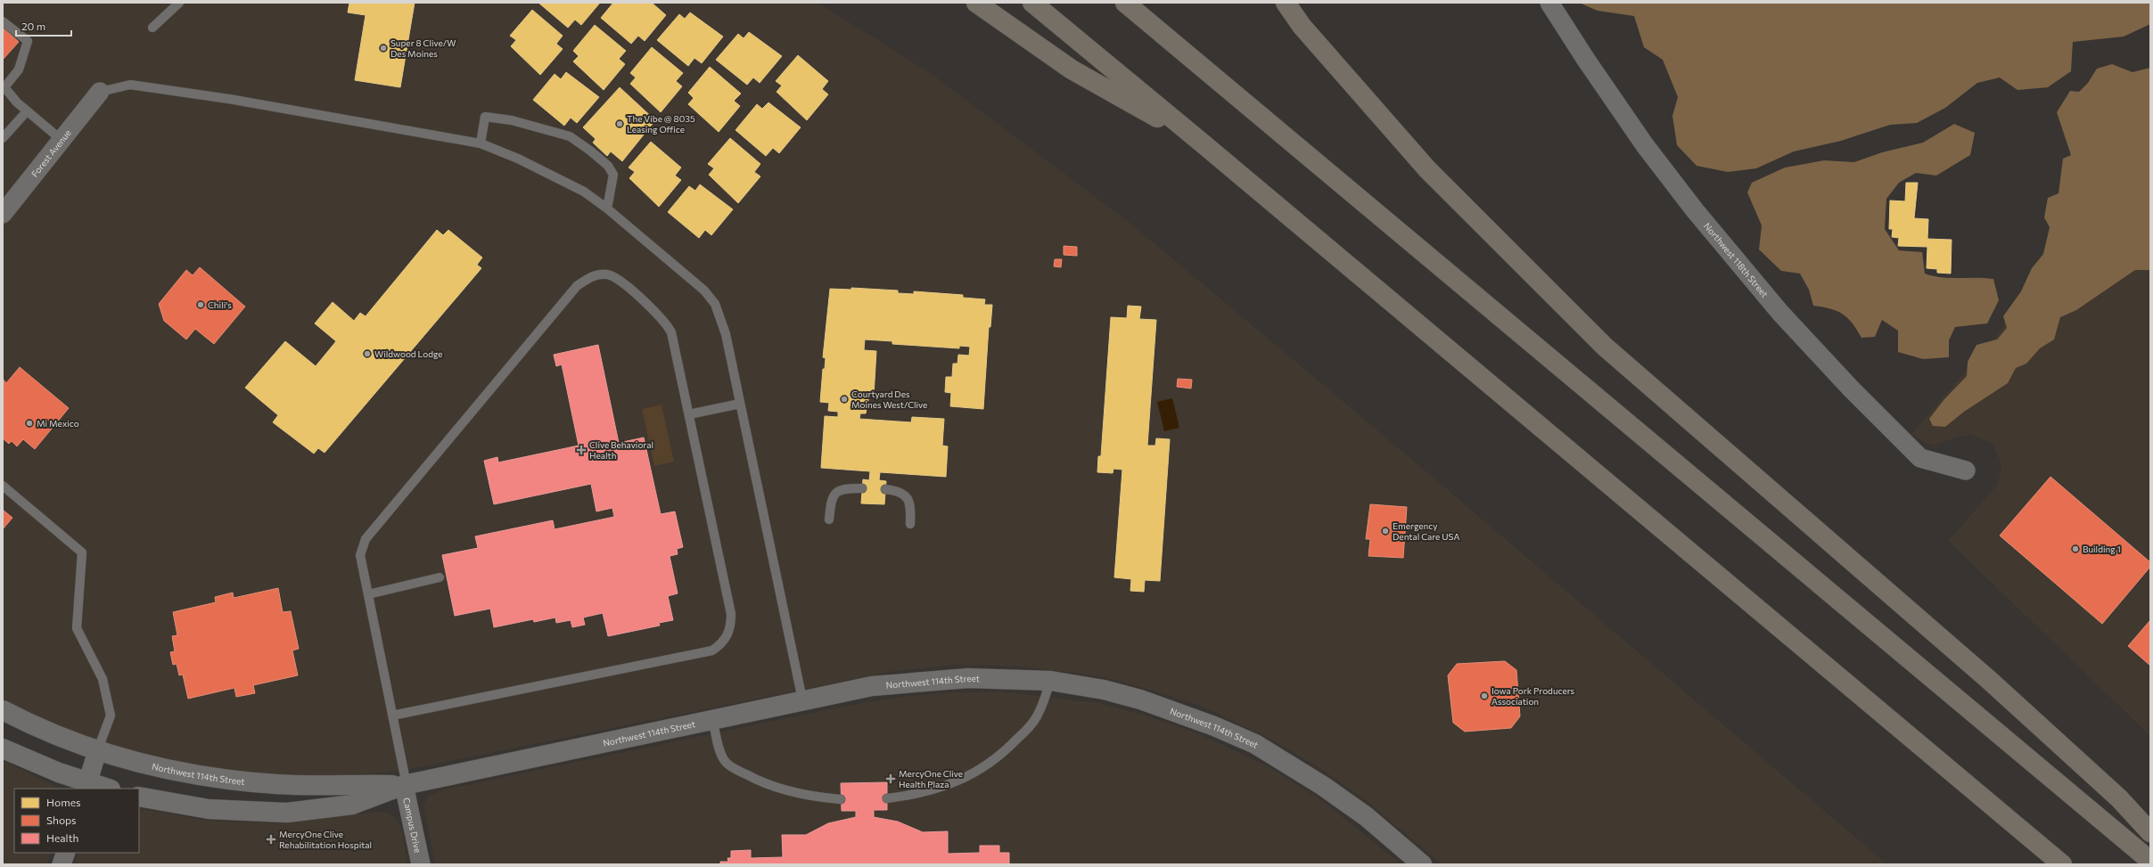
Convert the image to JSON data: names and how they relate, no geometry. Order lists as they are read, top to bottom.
{
  "streets": {
    "street": [
      "Forest Avenue",
      "Northwest 118th Street",
      "Northwest 114th Street",
      "Campus Drive"
    ]
  },
  "crossings": [
    ["Northwest 114th Street", "Campus Drive"]
  ],
  "places": {
    "other": [
      "Super 8 Clive/W Des Moines",
      "The Vibe @ 8035 Leasing Office",
      "Chili's",
      "Wildwood Lodge",
      "Courtyard Des Moines West/Clive",
      "Mi Mexico",
      "Emergency Dental Care USA",
      "Building 1",
      "Iowa Pork Producers Association"
    ],
    "health": ["Clive Behavioral Health", "MercyOne Clive Health Plaza", "MercyOne Clive Rehabilitation Hospital"]
  },
  "legend": ["Homes", "Shops", "Health"],
  "scale_bar": "20 m"
}
